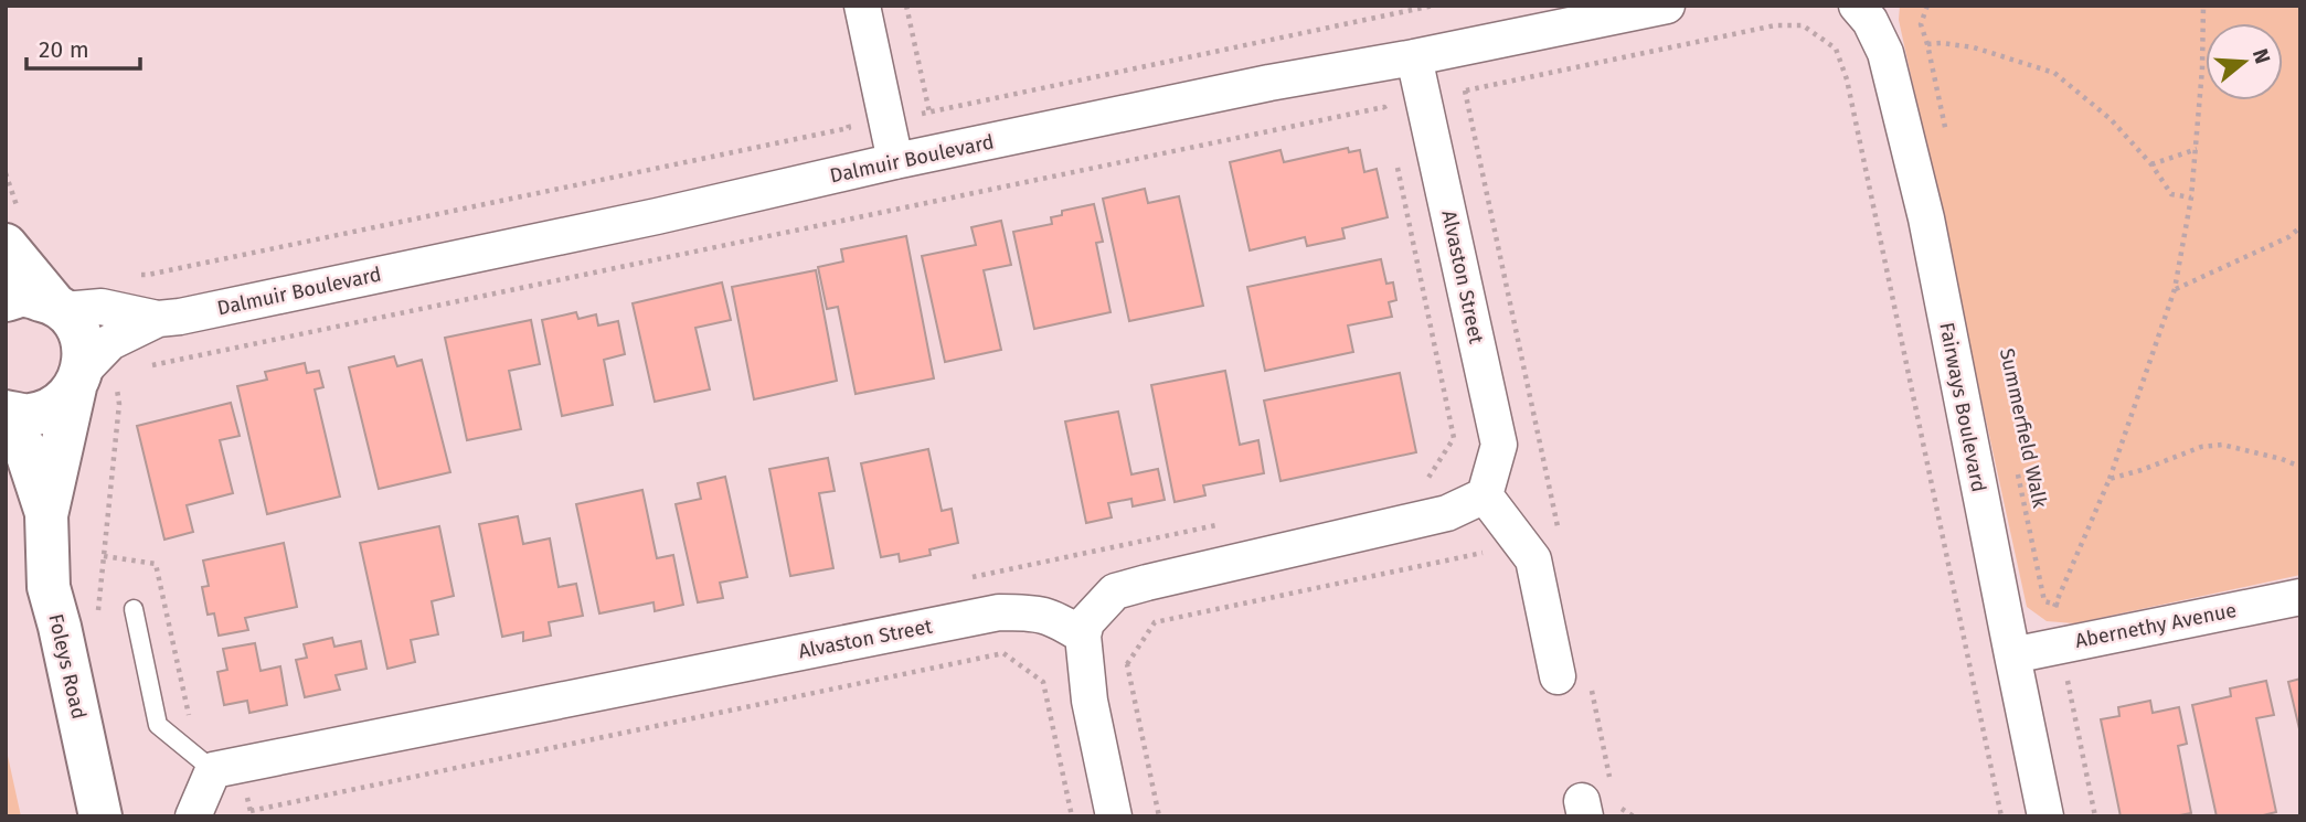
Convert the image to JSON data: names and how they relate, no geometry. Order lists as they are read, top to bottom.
{
  "streets": {
    "street": [
      "Dalmuir Boulevard",
      "Alvaston Street",
      "Fairways Boulevard",
      "Abernethy Avenue",
      "Foleys Road"
    ],
    "path": ["Summerfield Walk"]
  },
  "crossings": [
    ["Dalmuir Boulevard", "Alvaston Street"],
    ["Dalmuir Boulevard", "Foleys Road"],
    ["Fairways Boulevard", "Abernethy Avenue"]
  ],
  "scale_bar": "20 m",
  "north": "right"
}
